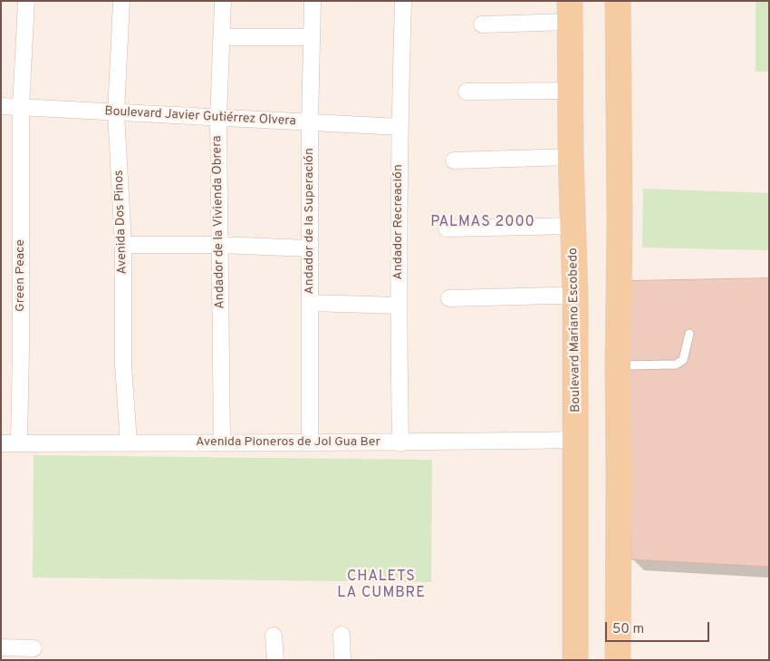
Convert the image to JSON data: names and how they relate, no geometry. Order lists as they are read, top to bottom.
{
  "streets": {
    "main road": ["Boulevard Mariano Escobedo"],
    "street": [
      "Boulevard Javier Gutiérrez Olvera",
      "Andador de la Superación",
      "Avenida Dos Pinos",
      "Andador de la Vivienda Obrera",
      "Andador Recreación",
      "Green Peace",
      "Avenida Pioneros de Jol Gua Ber"
    ]
  },
  "crossings": [
    ["Boulevard Javier Gutiérrez Olvera", "Andador de la Superación"],
    ["Boulevard Javier Gutiérrez Olvera", "Avenida Dos Pinos"],
    ["Boulevard Javier Gutiérrez Olvera", "Andador de la Vivienda Obrera"],
    ["Boulevard Javier Gutiérrez Olvera", "Andador Recreación"],
    ["Boulevard Javier Gutiérrez Olvera", "Green Peace"],
    ["Andador de la Superación", "Avenida Pioneros de Jol Gua Ber"],
    ["Avenida Dos Pinos", "Avenida Pioneros de Jol Gua Ber"],
    ["Andador de la Vivienda Obrera", "Avenida Pioneros de Jol Gua Ber"],
    ["Andador Recreación", "Avenida Pioneros de Jol Gua Ber"],
    ["Green Peace", "Avenida Pioneros de Jol Gua Ber"],
    ["Boulevard Mariano Escobedo", "Avenida Pioneros de Jol Gua Ber"]
  ],
  "districts": ["PALMAS 2000", "CHALETS LA CUMBRE"],
  "scale_bar": "50 m"
}
